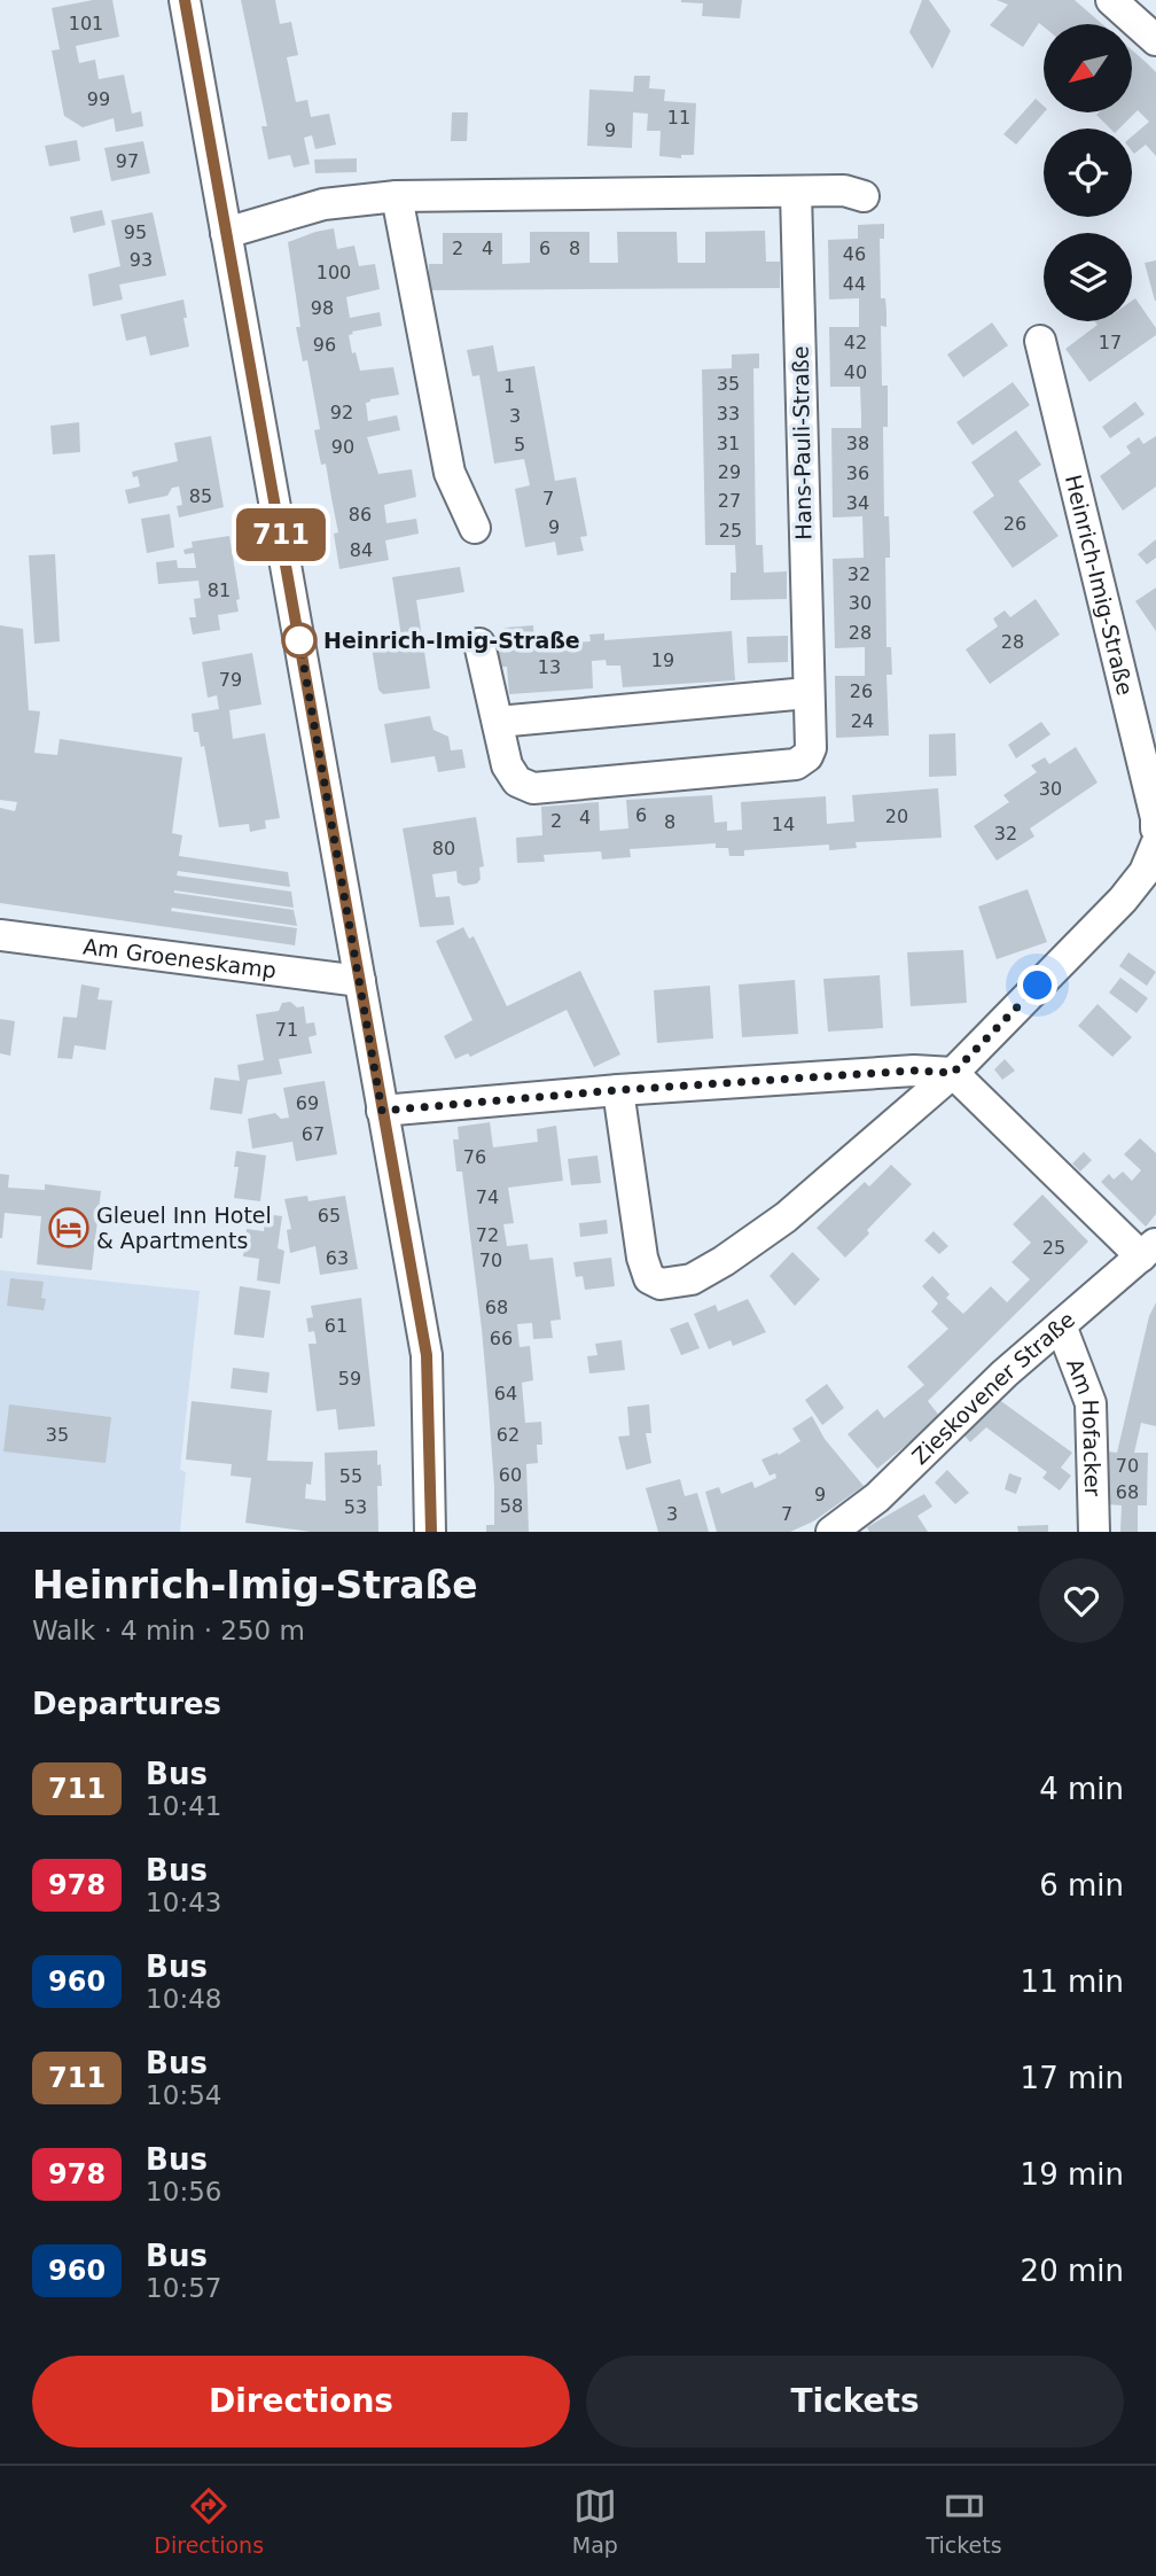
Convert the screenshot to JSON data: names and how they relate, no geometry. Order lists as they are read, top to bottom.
{
  "streets": {
    "street": [
      "Hans-Pauli-Straße",
      "Heinrich-Imig-Straße",
      "Am Groeneskamp",
      "Zieskovener Straße",
      "Am Hofacker"
    ]
  },
  "crossings": [
    ["Zieskovener Straße", "Am Hofacker"]
  ],
  "places": {
    "other": ["Heinrich-Imig-Straße"],
    "hotel": ["Gleuel Inn Hotel & Apartments"]
  },
  "lines": ["bus line 711"],
  "house_numbers": [
    "101",
    "99",
    "11",
    "9",
    "97",
    "95",
    "2",
    "4",
    "6",
    "8",
    "46",
    "93",
    "100",
    "44",
    "98",
    "42",
    "17",
    "96",
    "40",
    "35",
    "1",
    "92",
    "33",
    "3",
    "31",
    "38",
    "5",
    "90",
    "29",
    "36",
    "85",
    "7",
    "27",
    "34",
    "86",
    "26",
    "9",
    "25",
    "84",
    "32",
    "81",
    "30",
    "28",
    "28",
    "19",
    "13",
    "79",
    "26",
    "24",
    "30",
    "6",
    "20",
    "4",
    "2",
    "8",
    "14",
    "32",
    "80",
    "71",
    "69",
    "67",
    "76",
    "74",
    "65",
    "72",
    "25",
    "63",
    "70",
    "68",
    "61",
    "66",
    "59",
    "64",
    "35",
    "62",
    "70",
    "60",
    "55",
    "68",
    "9",
    "58",
    "53",
    "3",
    "7"
  ],
  "north": "bottom left",
  "page": {
    "on_map": "711",
    "heading": [
      ["Heinrich-Imig-Straße", "Walk · 4 min · 250 m"],
      "Departures"
    ],
    "list": [
      {
        "mark": "711",
        "name": "Bus",
        "note": "10:41",
        "value": "4 min"
      },
      {
        "mark": "978",
        "name": "Bus",
        "note": "10:43",
        "value": "6 min"
      },
      {
        "mark": "960",
        "name": "Bus",
        "note": "10:48",
        "value": "11 min"
      },
      {
        "mark": "711",
        "name": "Bus",
        "note": "10:54",
        "value": "17 min"
      },
      {
        "mark": "978",
        "name": "Bus",
        "note": "10:56",
        "value": "19 min"
      },
      {
        "mark": "960",
        "name": "Bus",
        "note": "10:57",
        "value": "20 min"
      }
    ],
    "buttons": ["Directions", "Tickets"],
    "tabs": ["Directions", "Map", "Tickets"]
  }
}
